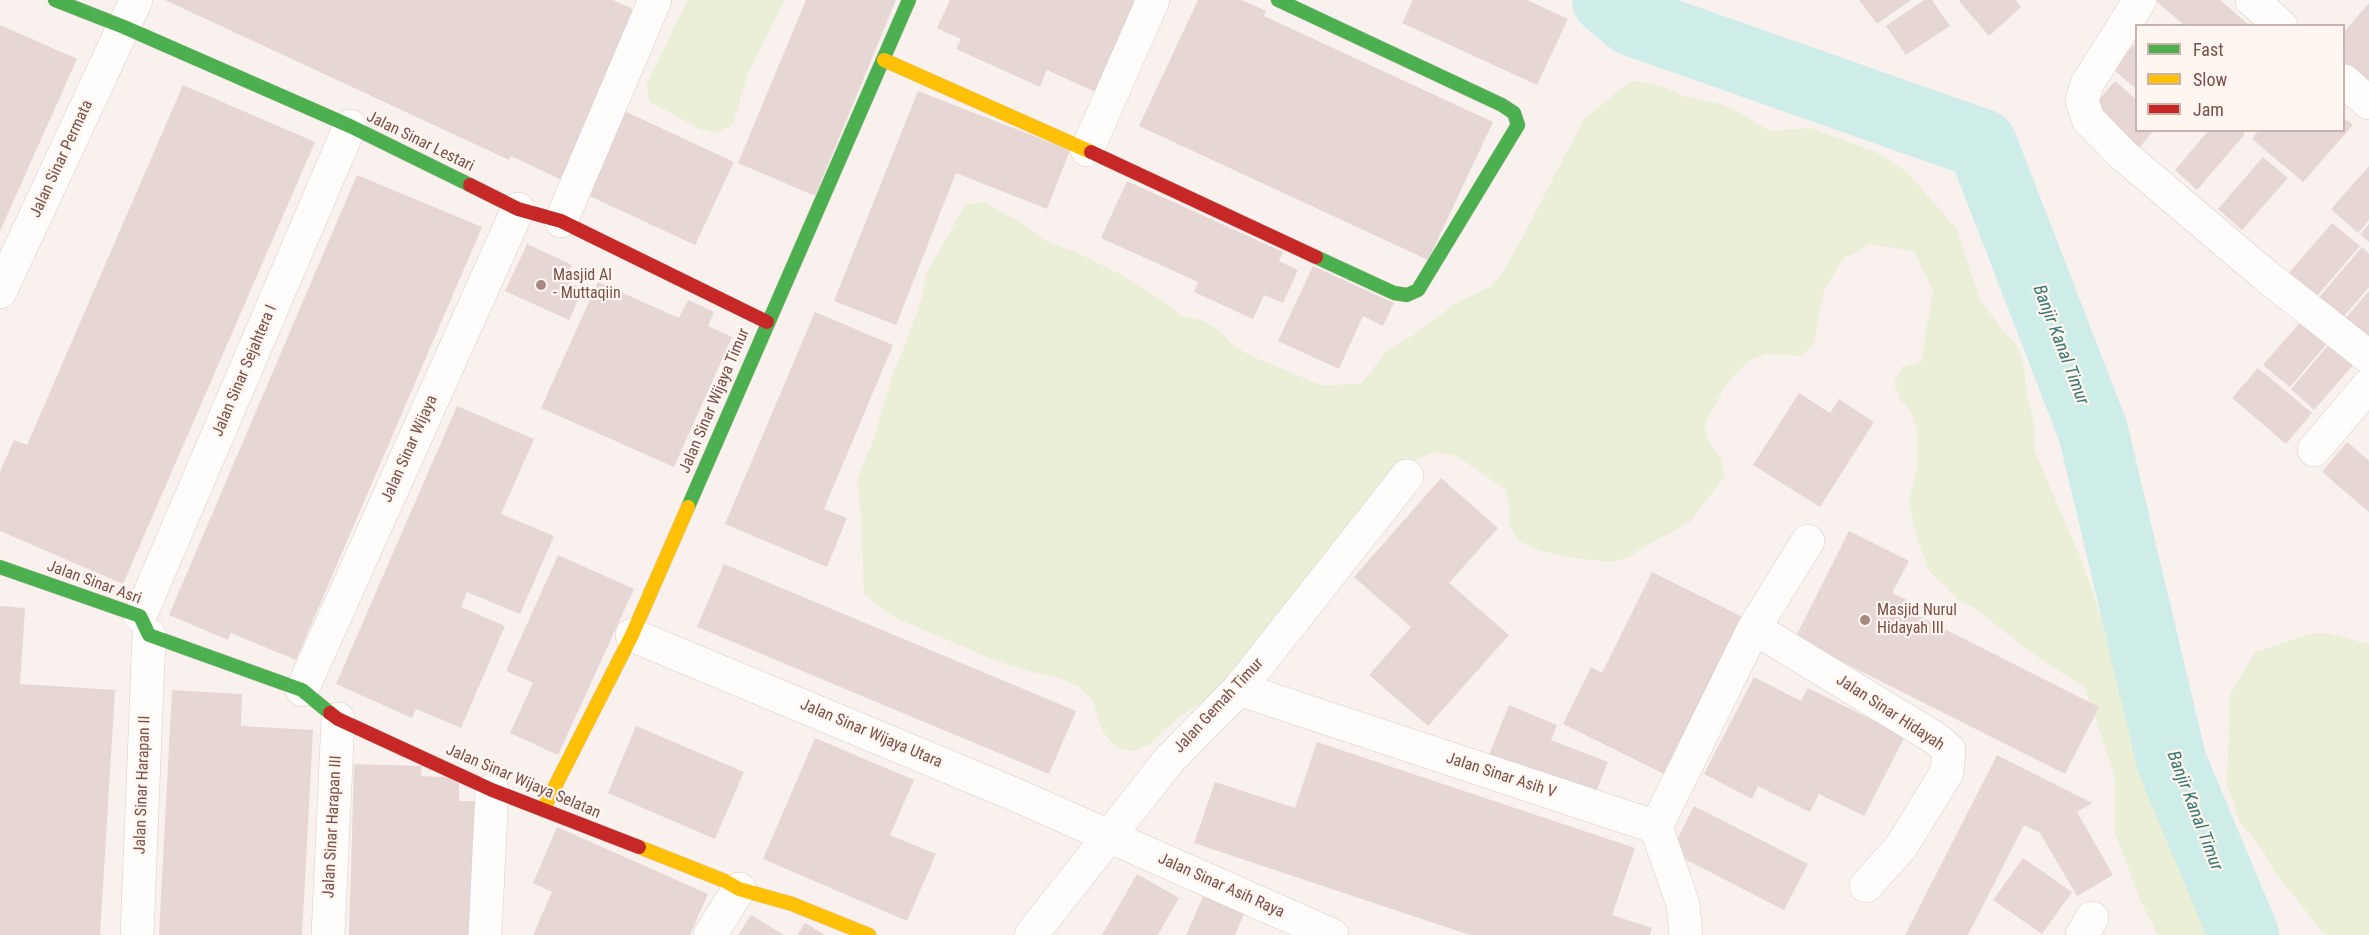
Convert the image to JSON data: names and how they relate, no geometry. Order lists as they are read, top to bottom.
{
  "streets": {
    "street": [
      "Jalan Sinar Lestari",
      "Jalan Sinar Permata",
      "Jalan Sinar Sejahtera I",
      "Jalan Sinar Wijaya Timur",
      "Jalan Sinar Wijaya",
      "Jalan Sinar Asri",
      "Jalan Gemah Timur",
      "Jalan Sinar Hidayah",
      "Jalan Sinar Wijaya Utara",
      "Jalan Sinar Asih V",
      "Jalan Sinar Wijaya Selatan",
      "Jalan Sinar Harapan II",
      "Jalan Sinar Harapan III",
      "Jalan Sinar Asih Raya"
    ]
  },
  "crossings": [
    ["Jalan Sinar Lestari", "Jalan Sinar Permata"],
    ["Jalan Sinar Lestari", "Jalan Sinar Sejahtera I"],
    ["Jalan Sinar Lestari", "Jalan Sinar Wijaya Timur"],
    ["Jalan Sinar Lestari", "Jalan Sinar Wijaya"],
    ["Jalan Sinar Sejahtera I", "Jalan Sinar Asri"],
    ["Jalan Sinar Sejahtera I", "Jalan Sinar Harapan II"],
    ["Jalan Sinar Wijaya Timur", "Jalan Sinar Wijaya Utara"],
    ["Jalan Sinar Wijaya Timur", "Jalan Sinar Wijaya Selatan"],
    ["Jalan Sinar Wijaya", "Jalan Sinar Asri"],
    ["Jalan Sinar Wijaya", "Jalan Sinar Wijaya Selatan"],
    ["Jalan Sinar Asri", "Jalan Sinar Wijaya Selatan"],
    ["Jalan Sinar Asri", "Jalan Sinar Harapan II"],
    ["Jalan Gemah Timur", "Jalan Sinar Wijaya Utara"],
    ["Jalan Gemah Timur", "Jalan Sinar Asih V"],
    ["Jalan Gemah Timur", "Jalan Sinar Asih Raya"],
    ["Jalan Sinar Wijaya Utara", "Jalan Sinar Asih Raya"],
    ["Jalan Sinar Wijaya Selatan", "Jalan Sinar Harapan III"]
  ],
  "water": ["Banjir Kanal Timur"],
  "places": ["Masjid Al - Muttaqiin", "Masjid Nurul Hidayah III"],
  "legend": ["Fast", "Slow", "Jam"]
}
